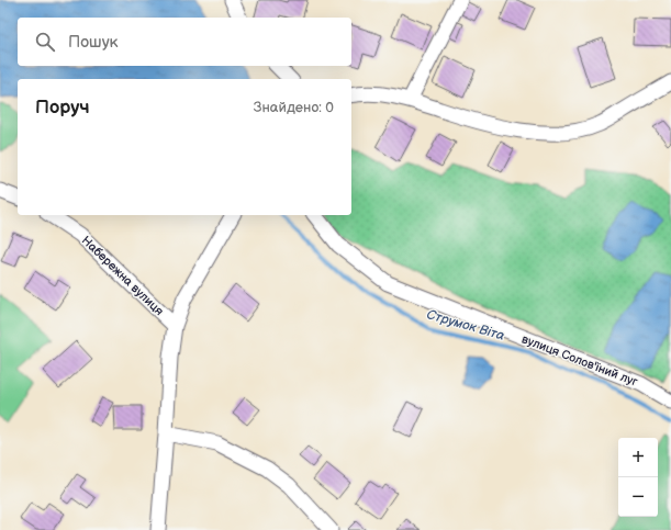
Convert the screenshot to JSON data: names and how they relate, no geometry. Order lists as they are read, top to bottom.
{
  "streets": {
    "street": ["Набережна вулиця", "вулиця Солов'їний луг"]
  },
  "water": ["Струмок Віта"],
  "page": {
    "search": "Пошук",
    "heading": ["Поруч", "Знайдено: 0"],
    "map_buttons": ["+", "−"]
  }
}
